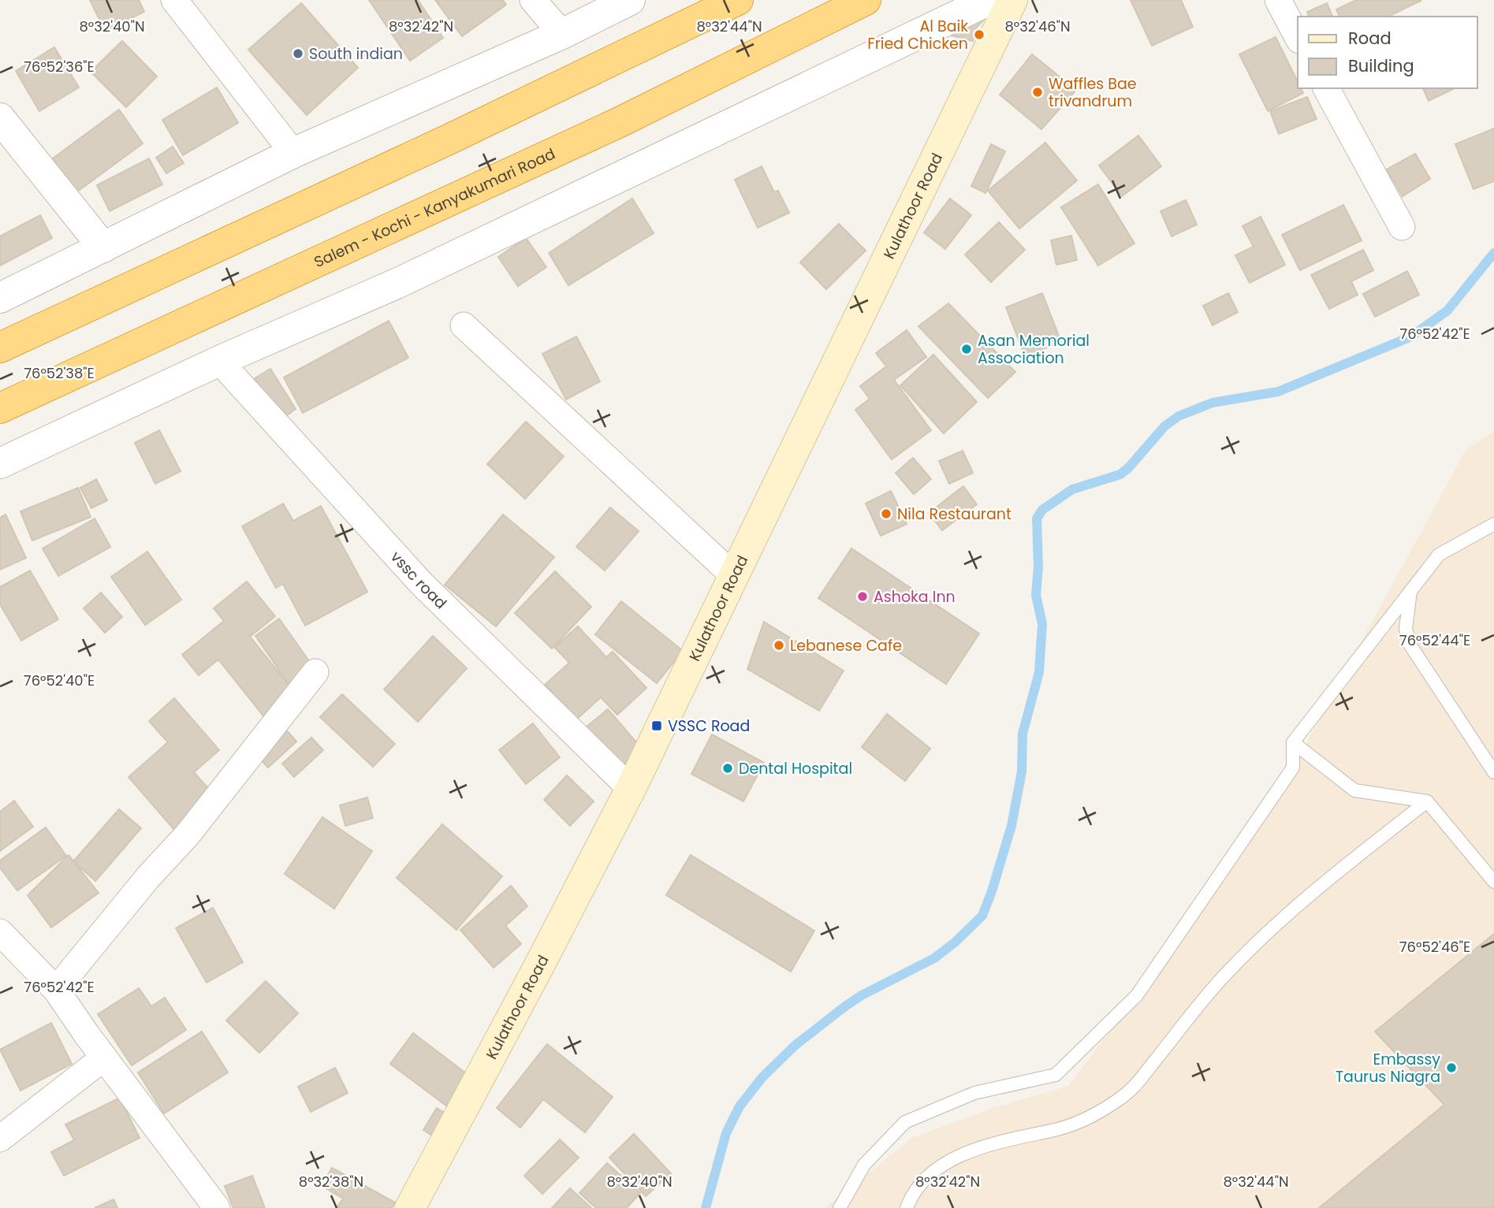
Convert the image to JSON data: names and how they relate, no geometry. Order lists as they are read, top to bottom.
{
  "streets": {
    "highway": ["Salem - Kochi - Kanyakumari Road"],
    "main road": ["Kulathoor Road"],
    "street": ["vssc road"]
  },
  "crossings": [
    ["Kulathoor Road", "vssc road"]
  ],
  "places": {
    "other": [
      "Al Baik Fried Chicken",
      "South indian",
      "Waffles Bae trivandrum",
      "Asan Memorial Association",
      "Nila Restaurant",
      "Ashoka Inn",
      "Lebanese Cafe",
      "Dental Hospital",
      "Embassy Taurus Niagra"
    ],
    "transit": ["VSSC Road"]
  },
  "legend": ["Road", "Building"],
  "coordinates": [
    "8°32'40\"N",
    "8°32'42\"N",
    "8°32'44\"N",
    "8°32'46\"N",
    "76°52'36\"E",
    "76°52'42\"E",
    "76°52'38\"E",
    "76°52'44\"E",
    "76°52'40\"E",
    "76°52'46\"E",
    "8°32'38\"N"
  ]
}
